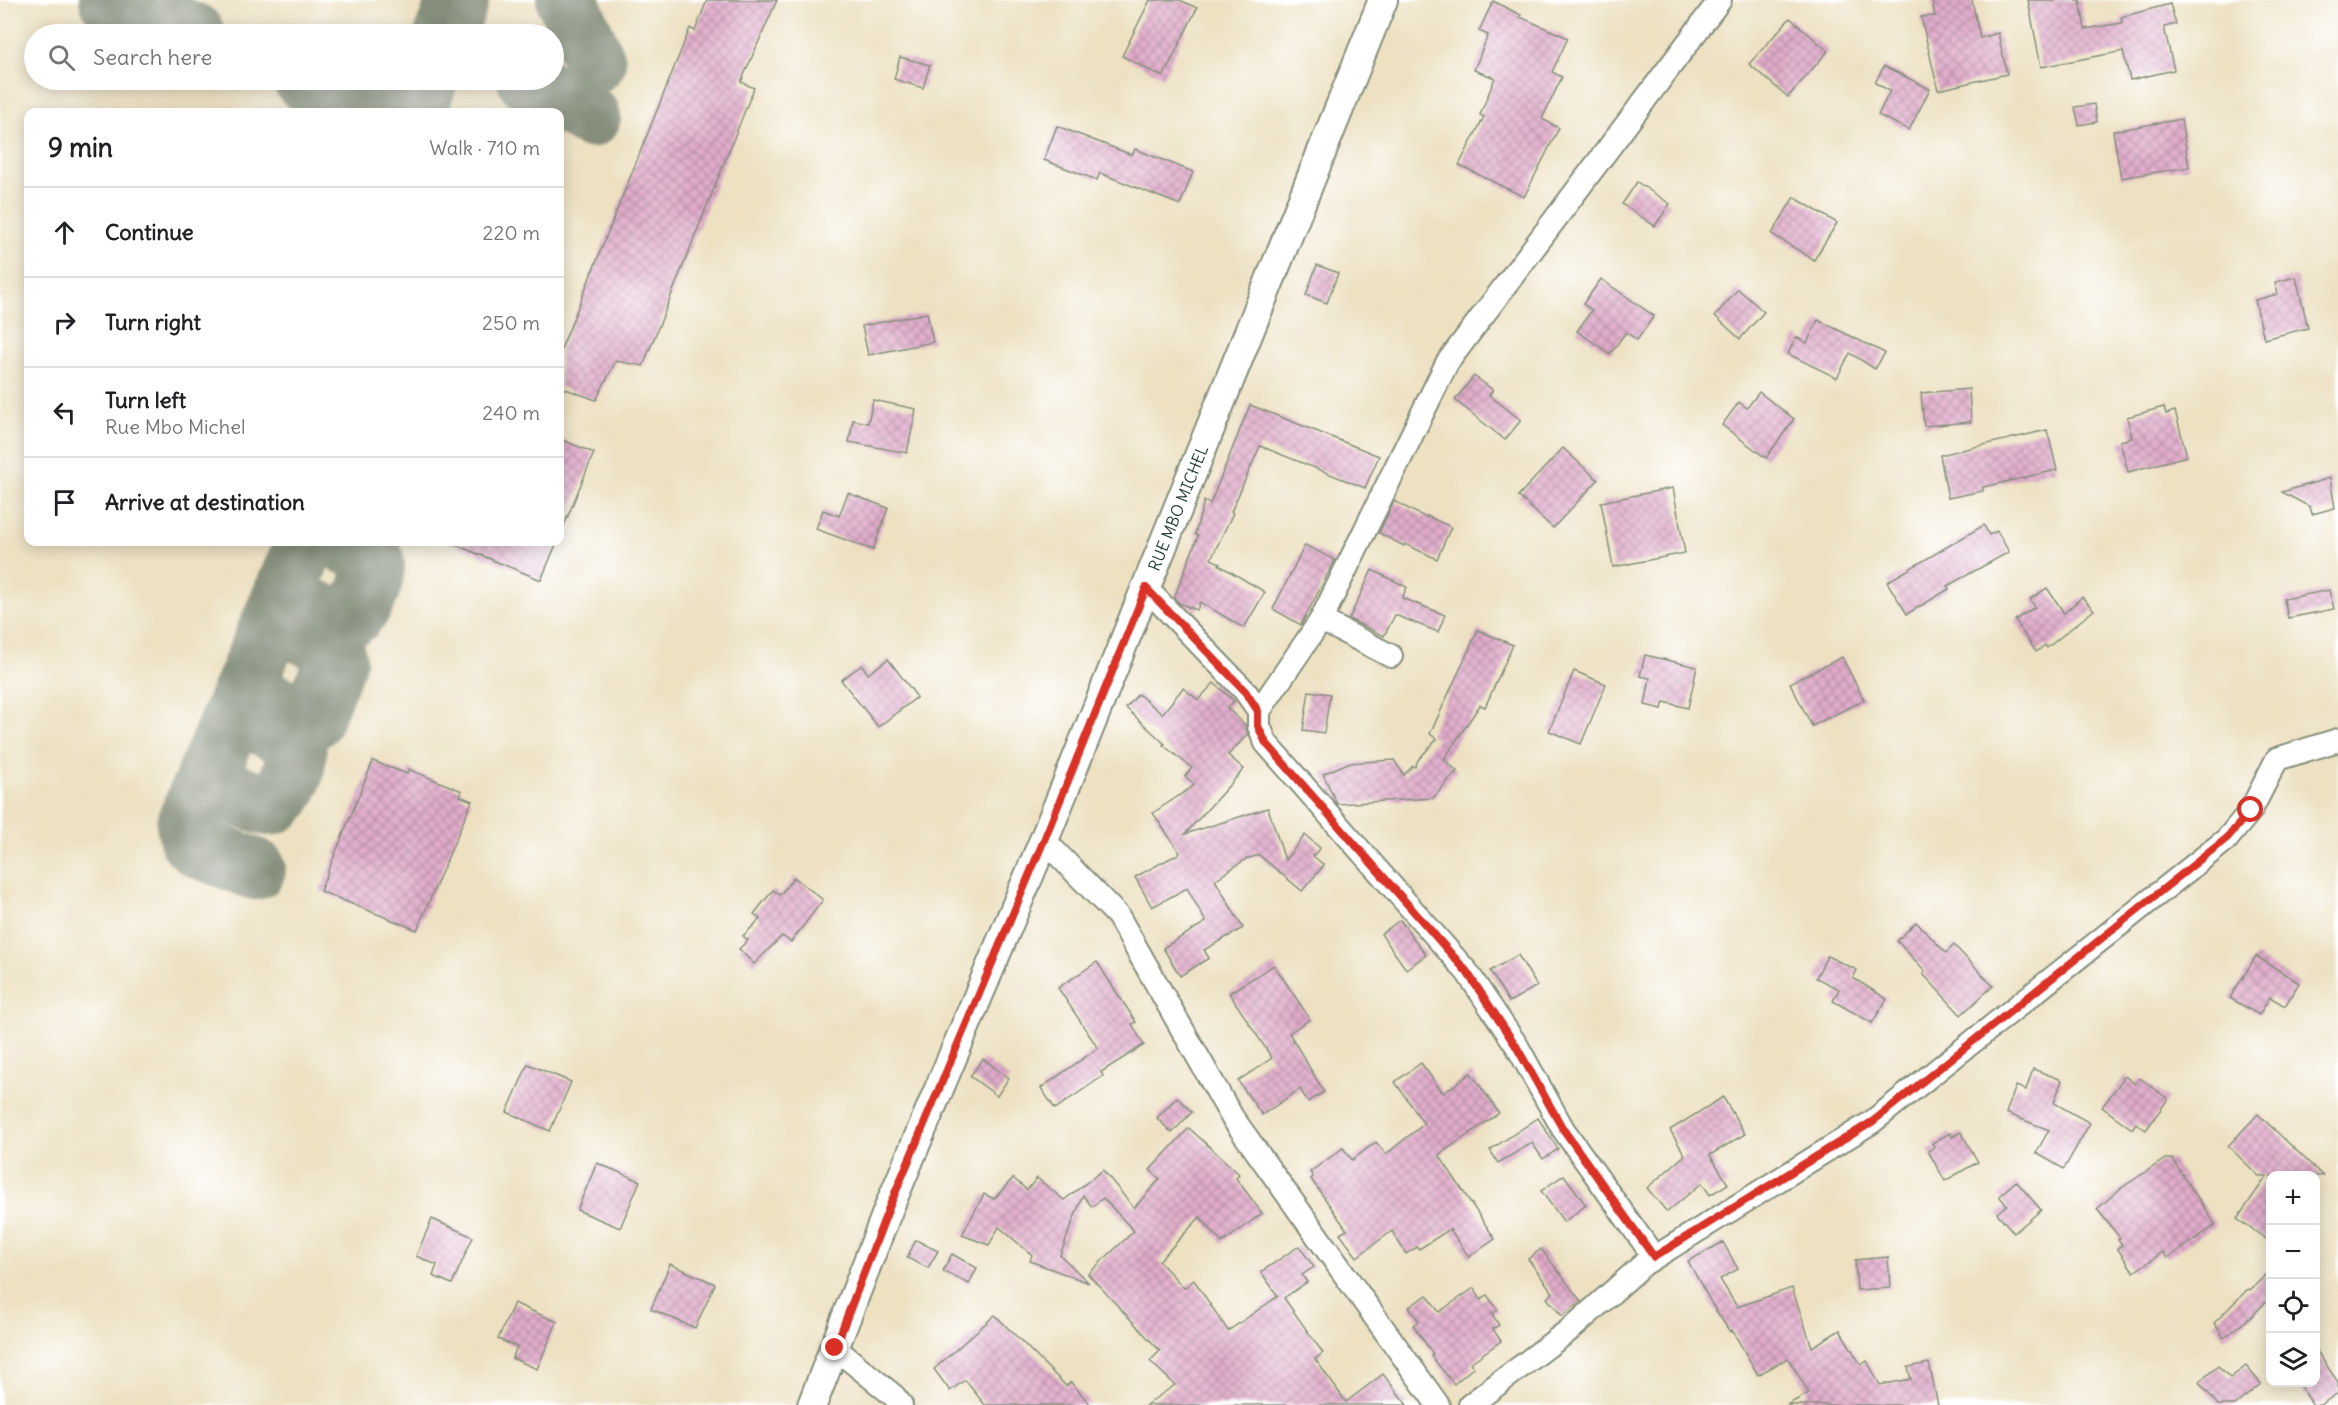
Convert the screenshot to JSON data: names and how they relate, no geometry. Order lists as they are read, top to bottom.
{
  "streets": {
    "street": ["RUE MBO MICHEL"]
  },
  "page": {
    "search": "Search here",
    "heading": ["9 min", "Walk · 710 m"],
    "list": [
      ["Continue", "220 m"],
      ["Turn right", "250 m"],
      ["Turn left", "Rue Mbo Michel", "240 m"],
      "Arrive at destination"
    ],
    "map_buttons": ["+", "−"]
  }
}
